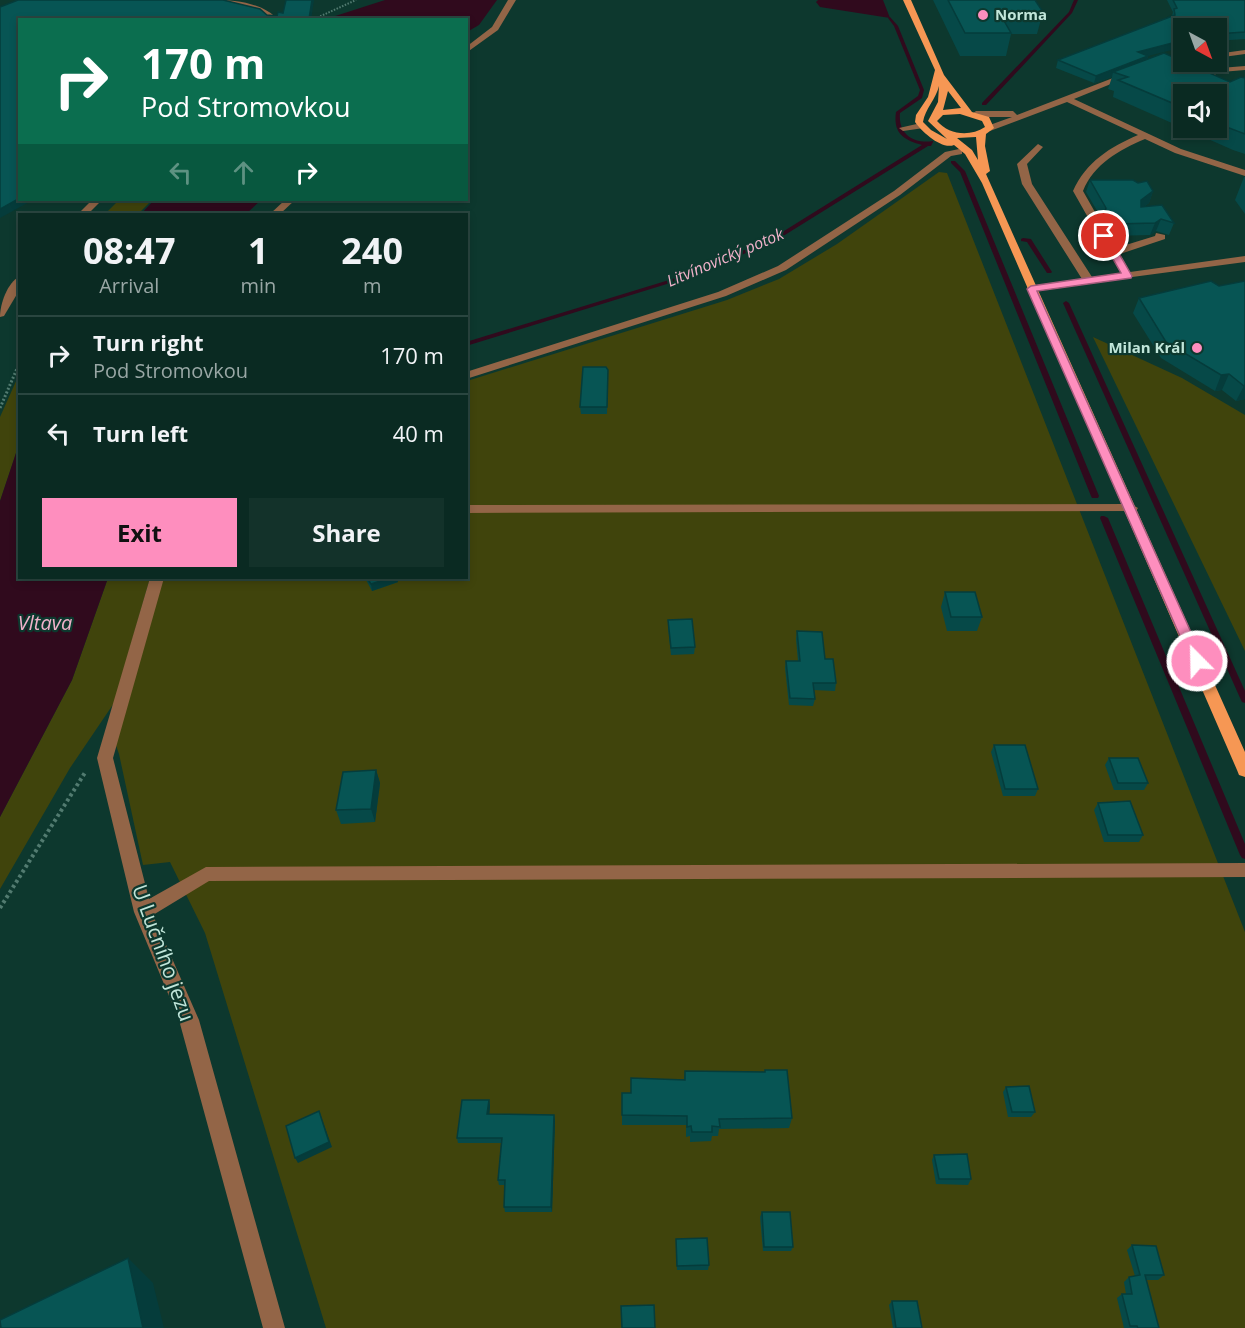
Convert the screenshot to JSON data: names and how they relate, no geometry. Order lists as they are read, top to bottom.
{
  "streets": {
    "street": ["U Lučního jezu"]
  },
  "water": ["Litvínovický potok", "Vltava"],
  "places": ["Norma", "Milan Král"],
  "north": "bottom right",
  "page": {
    "turn": ["170 m", "Pod Stromovkou"],
    "eta": [
      "08:47",
      "Arrival",
      "1",
      "min",
      "240",
      "m"
    ],
    "list": [
      {
        "name": "Turn right",
        "note": "Pod Stromovkou",
        "value": "170 m"
      },
      {
        "name": "Turn left",
        "value": "40 m"
      }
    ],
    "buttons": ["Exit", "Share"]
  }
}
